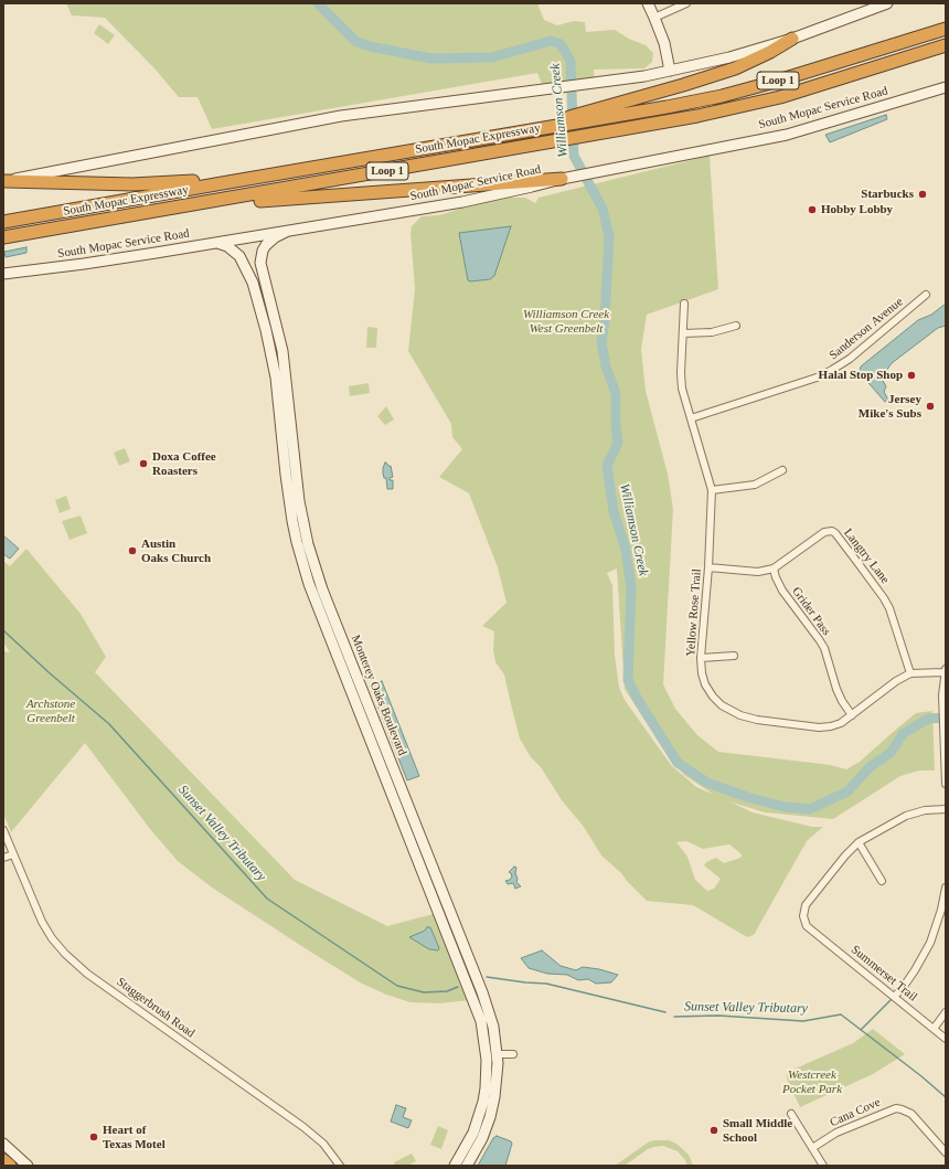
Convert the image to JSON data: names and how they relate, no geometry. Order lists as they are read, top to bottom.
{
  "streets": {
    "highway": ["Loop 1", "South Mopac Expressway"],
    "street": [
      "South Mopac Service Road",
      "Sanderson Avenue",
      "Langtry Lane",
      "Grider Pass",
      "Yellow Rose Trail",
      "Monterey Oaks Boulevard",
      "Summerset Trail",
      "Staggerbrush Road",
      "Cana Cove"
    ]
  },
  "crossings": [
    ["Loop 1", "South Mopac Expressway"],
    ["South Mopac Service Road", "Monterey Oaks Boulevard"],
    ["Sanderson Avenue", "Yellow Rose Trail"],
    ["Langtry Lane", "Grider Pass"],
    ["Langtry Lane", "Yellow Rose Trail"],
    ["Grider Pass", "Yellow Rose Trail"]
  ],
  "water": ["Williamson Creek", "Sunset Valley Tributary"],
  "parks": ["Williamson Creek West Greenbelt", "Archstone Greenbelt", "Westcreek Pocket Park"],
  "places": [
    "Starbucks",
    "Hobby Lobby",
    "Halal Stop Shop",
    "Jersey Mike's Subs",
    "Doxa Coffee Roasters",
    "Austin Oaks Church",
    "Small Middle School",
    "Heart of Texas Motel"
  ]
}
